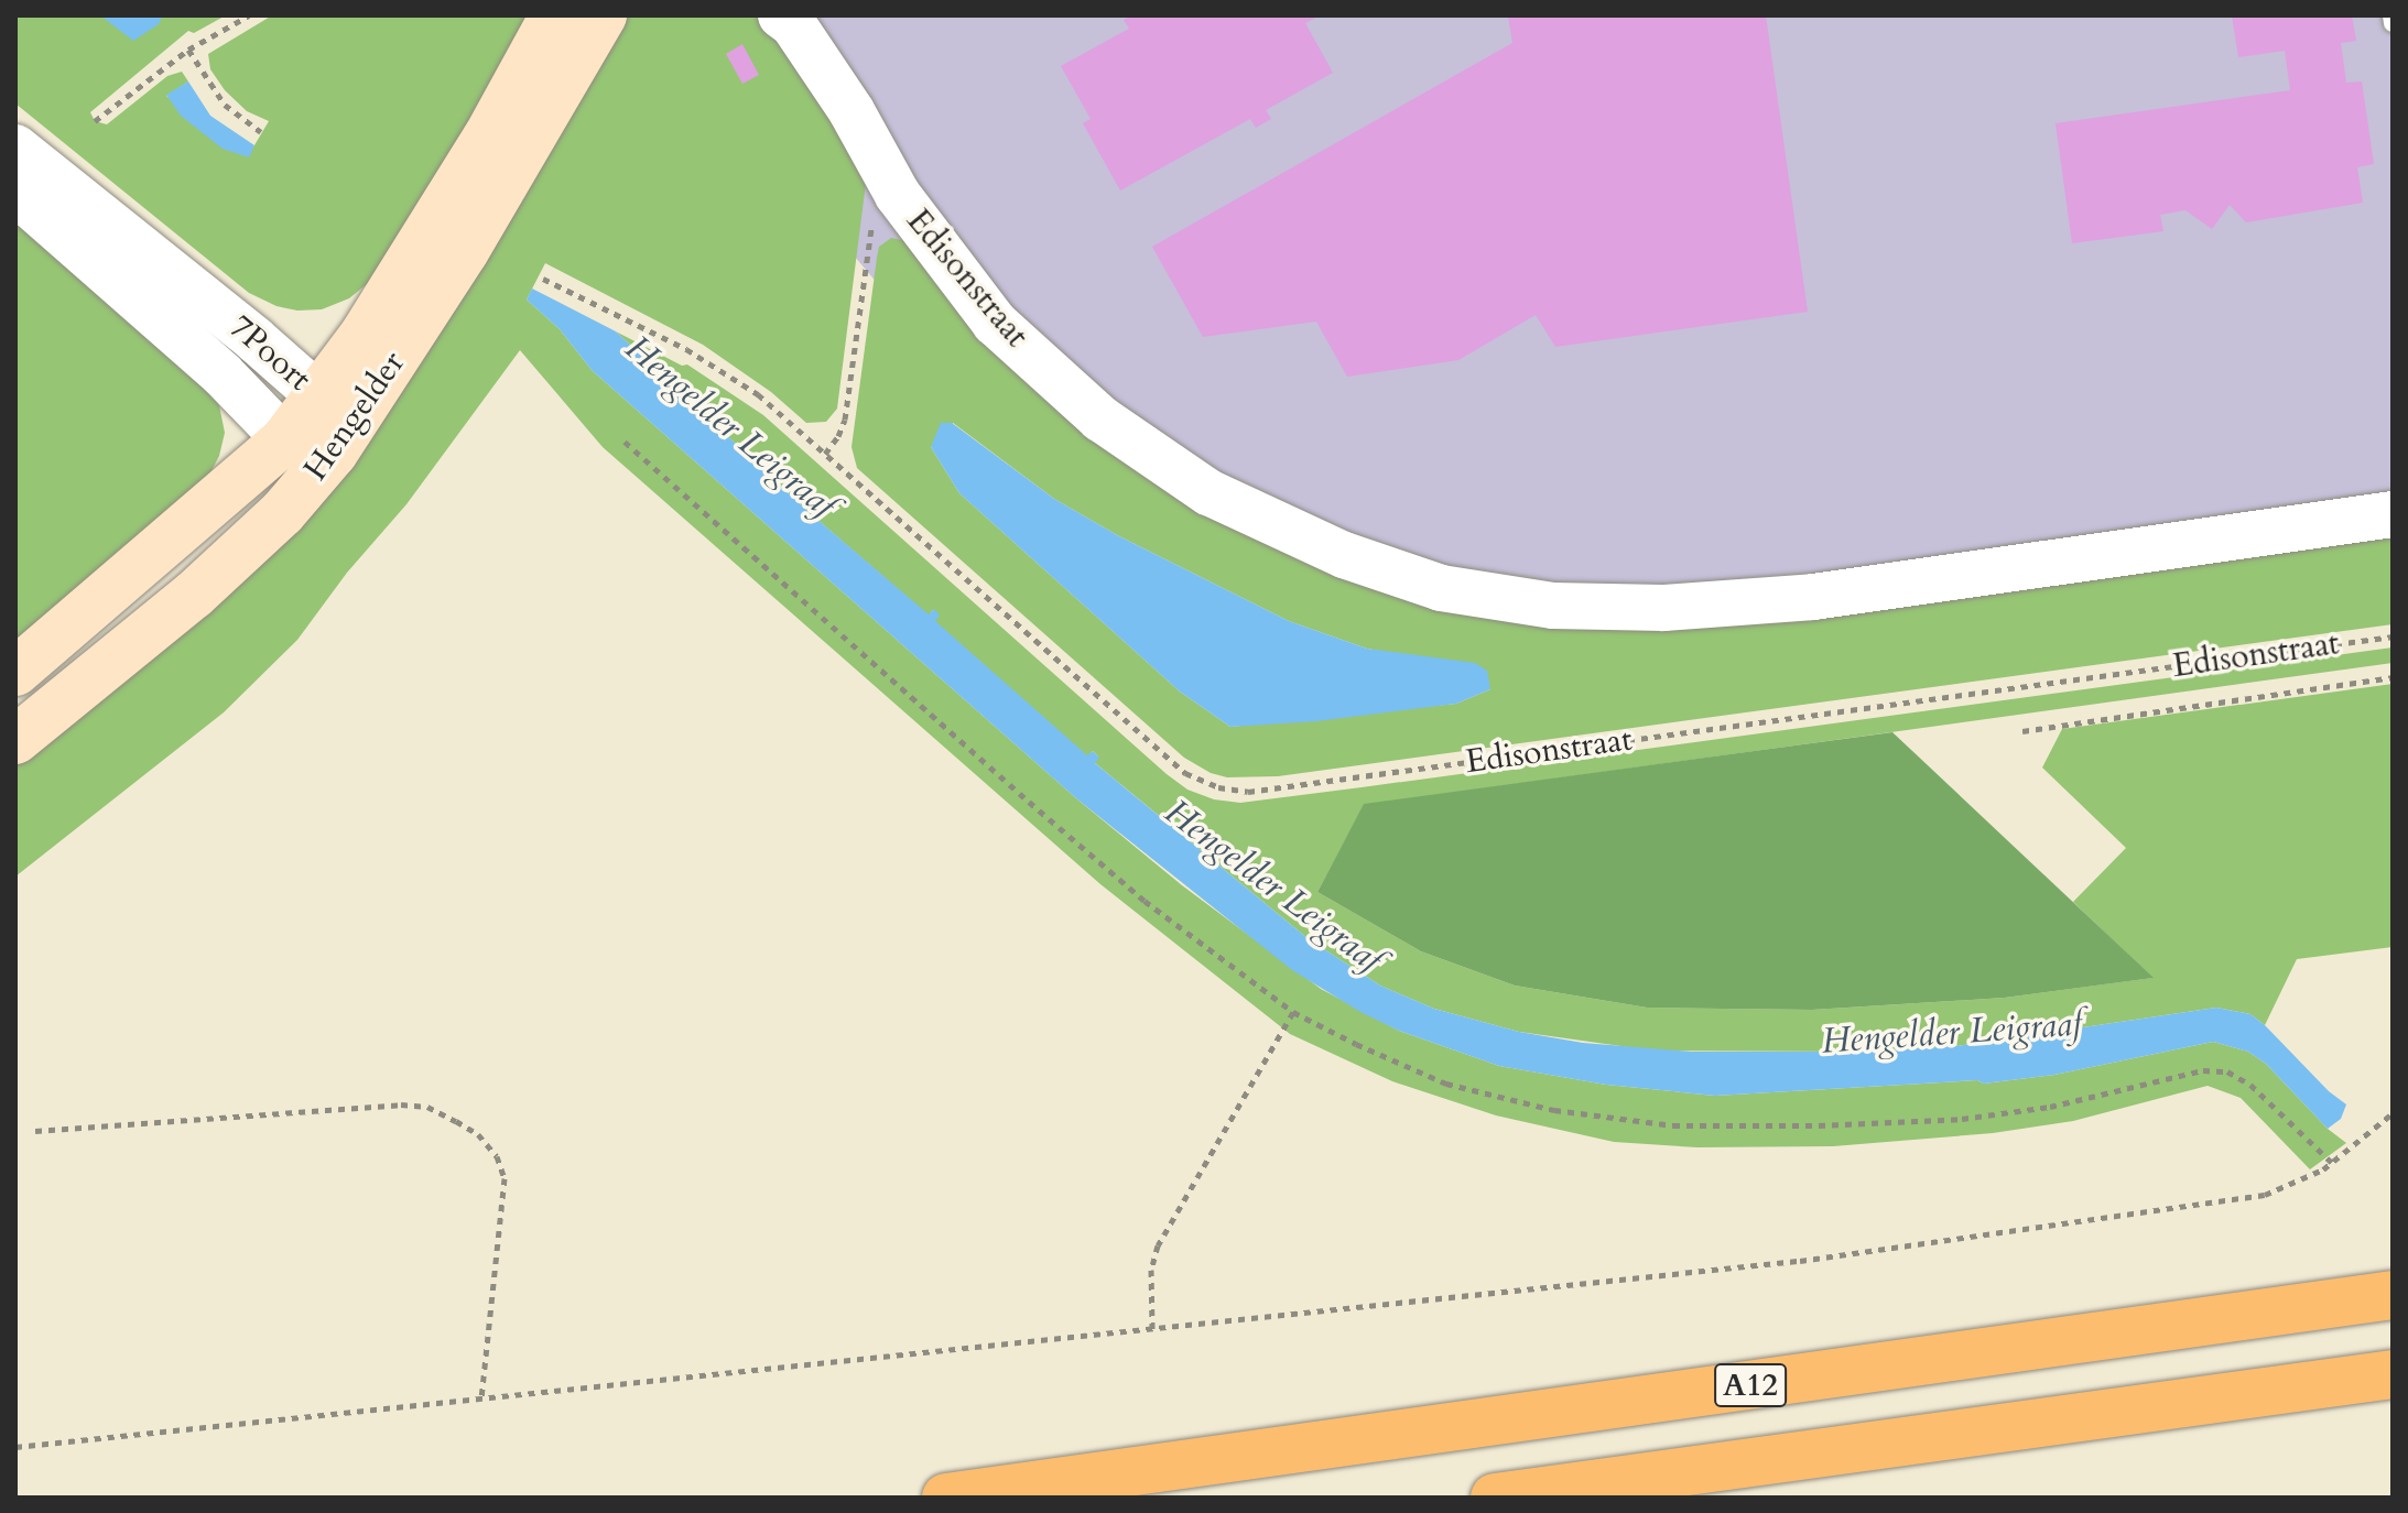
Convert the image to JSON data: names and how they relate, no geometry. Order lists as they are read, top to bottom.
{
  "streets": {
    "highway": ["A12"],
    "main road": ["Hengelder"],
    "street": ["Edisonstraat", "7Poort"]
  },
  "crossings": [
    ["7Poort", "Hengelder"]
  ],
  "water": ["Hengelder Leigraaf"]
}
